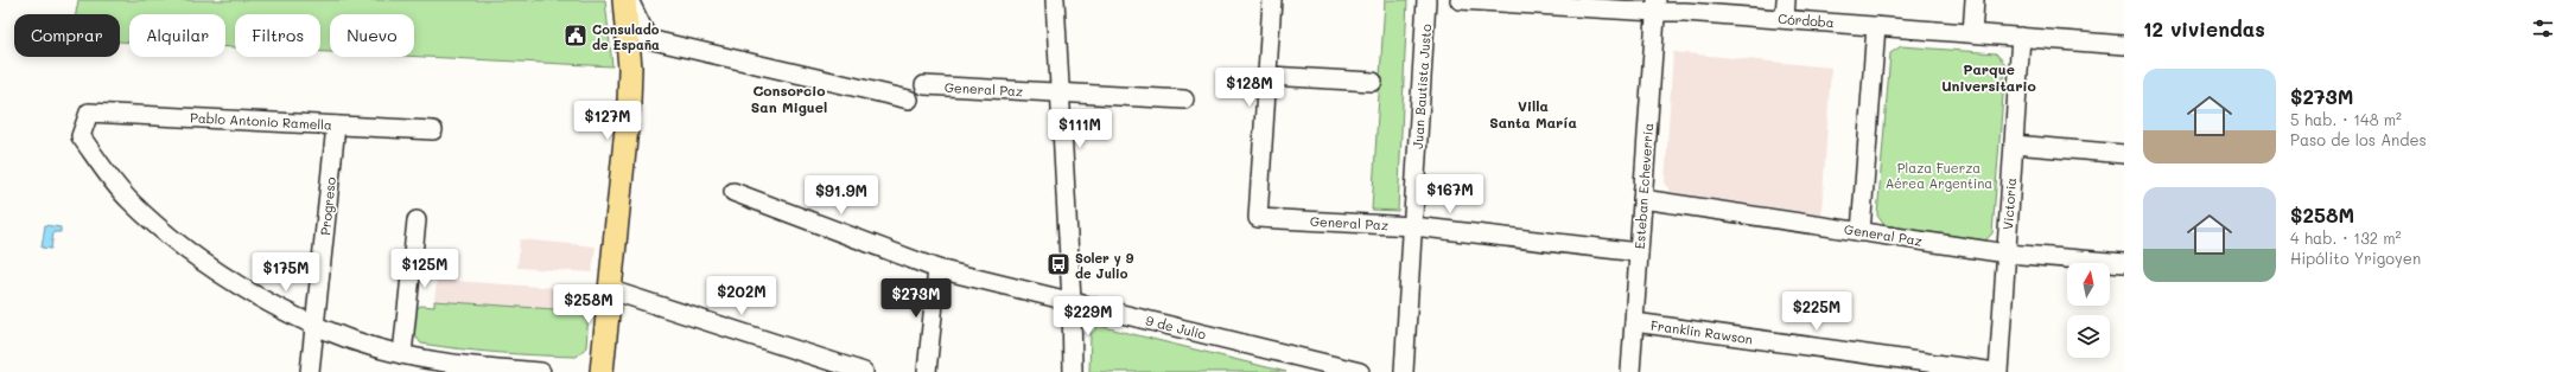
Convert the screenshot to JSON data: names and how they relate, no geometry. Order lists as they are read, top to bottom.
{
  "streets": {
    "street": [
      "Córdoba",
      "Juan Bautista Justo",
      "General Paz",
      "Pablo Antonio Ramella",
      "Esteban Echeverría",
      "Victoria",
      "Progreso",
      "9 de Julio",
      "Franklin Rawson"
    ]
  },
  "crossings": [
    ["Córdoba", "Esteban Echeverría"],
    ["Córdoba", "Victoria"],
    ["Juan Bautista Justo", "General Paz"],
    ["General Paz", "Esteban Echeverría"],
    ["General Paz", "Victoria"],
    ["Pablo Antonio Ramella", "Progreso"],
    ["Esteban Echeverría", "Franklin Rawson"],
    ["Victoria", "Franklin Rawson"]
  ],
  "districts": ["Parque Universitario", "Consorcio San Miguel", "Villa Santa María"],
  "parks": ["Plaza Fuerza Aérea Argentina"],
  "places": {
    "public building": ["Consulado de España"],
    "bus stop": ["Soler y 9 de Julio"]
  },
  "north": "top",
  "page": {
    "heading": "12 viviendas",
    "chip": [
      "Comprar",
      "Alquilar",
      "Filtros",
      "Nuevo"
    ],
    "list": [
      {
        "name": "$273M",
        "note": "5 hab. · 148 m² · Paso de los Andes"
      },
      {
        "name": "$258M",
        "note": "4 hab. · 132 m² · Hipólito Yrigoyen"
      }
    ],
    "price": [
      "$128M",
      "$127M",
      "$111M",
      "$167M",
      "$91.9M",
      "$125M",
      "$175M",
      "$202M",
      "$273M",
      "$258M",
      "$225M",
      "$229M"
    ]
  }
}
